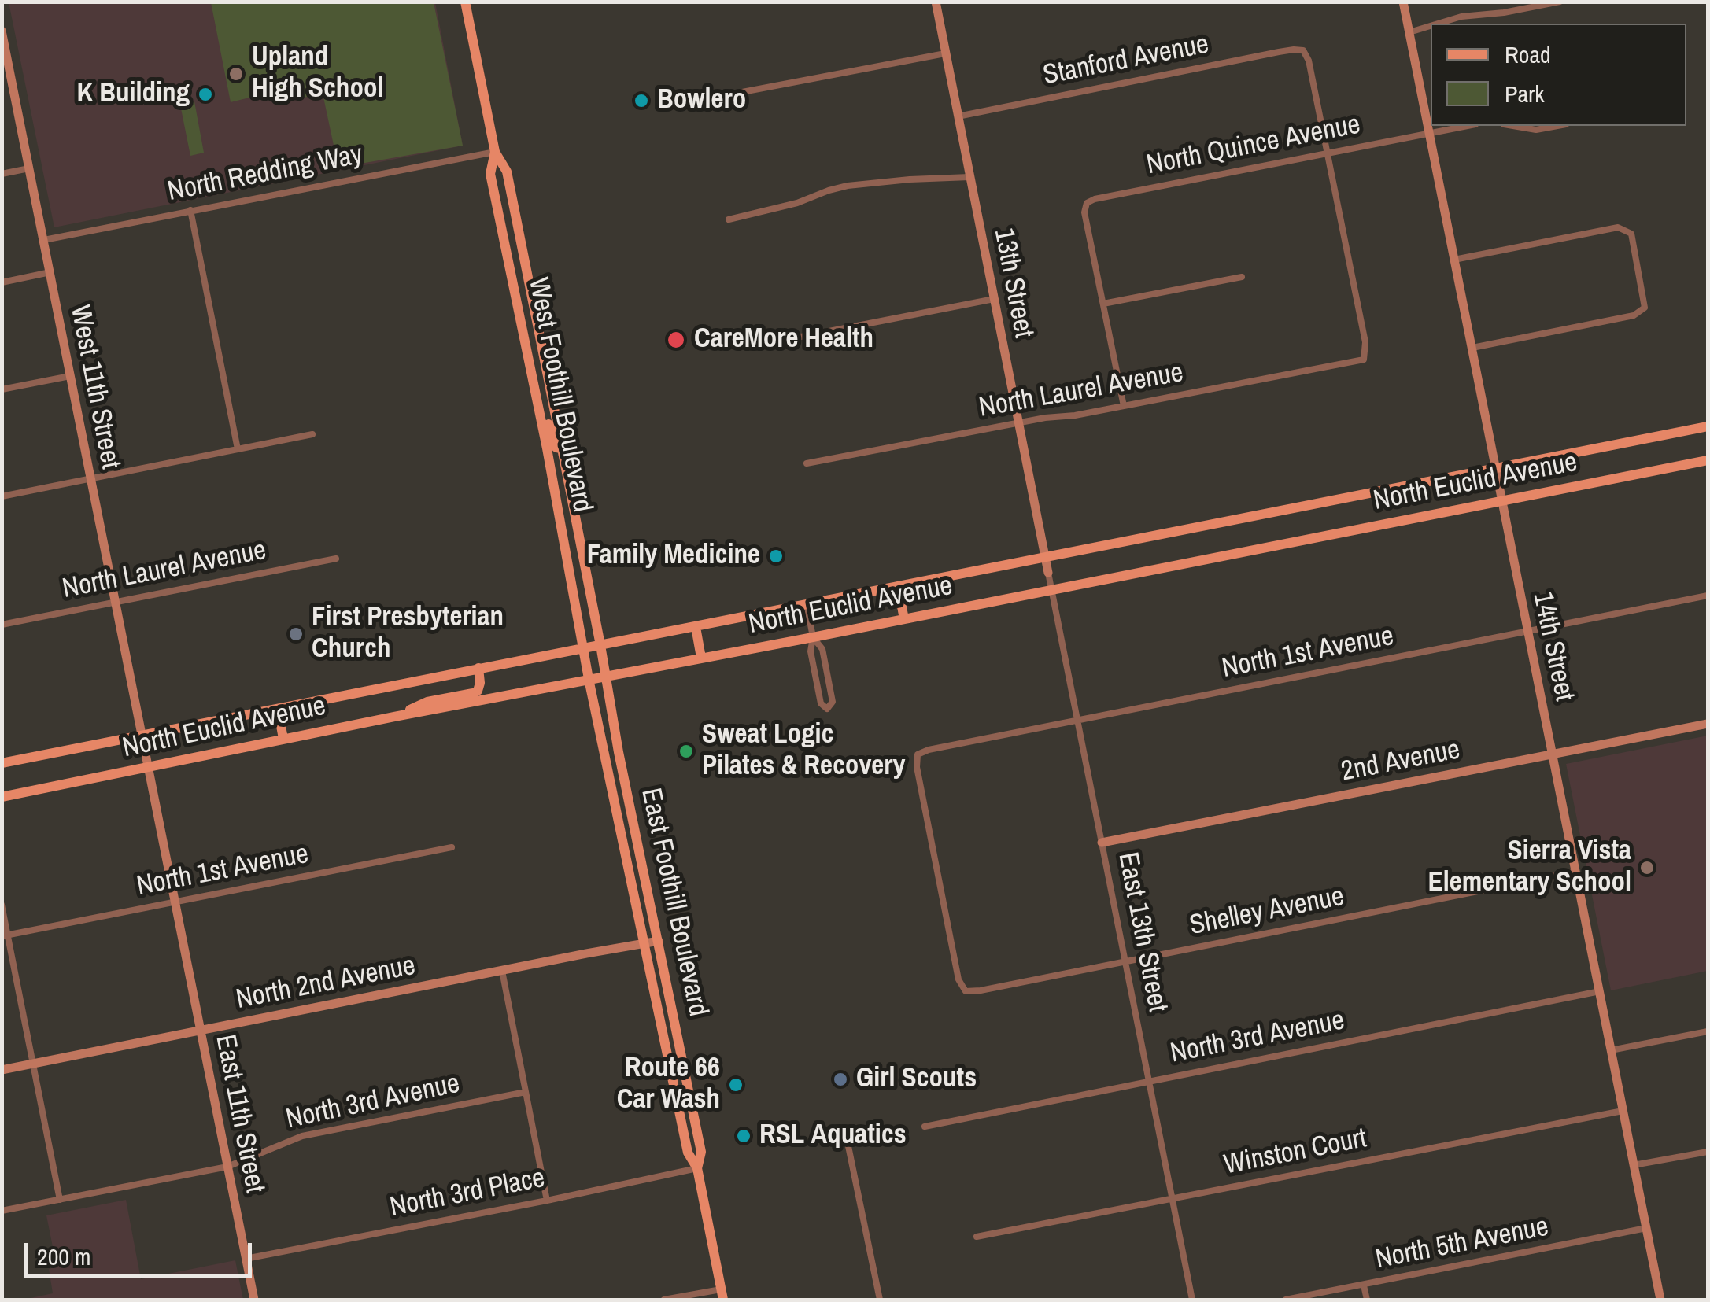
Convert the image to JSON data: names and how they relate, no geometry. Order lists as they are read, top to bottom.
{
  "streets": {
    "main road": ["West Foothill Boulevard", "North Euclid Avenue", "East Foothill Boulevard"],
    "street": [
      "Stanford Avenue",
      "North Quince Avenue",
      "North Redding Way",
      "13th Street",
      "West 11th Street",
      "North Laurel Avenue",
      "14th Street",
      "North 1st Avenue",
      "2nd Avenue",
      "Shelley Avenue",
      "East 13th Street",
      "North 2nd Avenue",
      "North 3rd Avenue",
      "East 11th Street",
      "Winston Court",
      "North 3rd Place",
      "North 5th Avenue"
    ]
  },
  "crossings": [
    ["Stanford Avenue", "North Quince Avenue"],
    ["Stanford Avenue", "13th Street"],
    ["Stanford Avenue", "North Laurel Avenue"],
    ["North Quince Avenue", "North Laurel Avenue"],
    ["North Quince Avenue", "14th Street"],
    ["North Redding Way", "West 11th Street"],
    ["North Redding Way", "West Foothill Boulevard"],
    ["13th Street", "North Laurel Avenue"],
    ["13th Street", "North Euclid Avenue"],
    ["13th Street", "East 13th Street"],
    ["West 11th Street", "North Laurel Avenue"],
    ["West 11th Street", "North Euclid Avenue"],
    ["West 11th Street", "East 11th Street"],
    ["West Foothill Boulevard", "North Euclid Avenue"],
    ["West Foothill Boulevard", "East Foothill Boulevard"],
    ["North Euclid Avenue", "14th Street"],
    ["North Euclid Avenue", "East Foothill Boulevard"],
    ["North Euclid Avenue", "East 13th Street"],
    ["North Euclid Avenue", "East 11th Street"],
    ["14th Street", "North 1st Avenue"],
    ["14th Street", "2nd Avenue"],
    ["14th Street", "Shelley Avenue"],
    ["14th Street", "North 3rd Avenue"],
    ["14th Street", "Winston Court"],
    ["14th Street", "North 5th Avenue"],
    ["North 1st Avenue", "Shelley Avenue"],
    ["North 1st Avenue", "East 13th Street"],
    ["North 1st Avenue", "East 11th Street"],
    ["2nd Avenue", "East 13th Street"],
    ["East Foothill Boulevard", "North 2nd Avenue"],
    ["East Foothill Boulevard", "North 3rd Place"],
    ["Shelley Avenue", "East 13th Street"],
    ["East 13th Street", "North 3rd Avenue"],
    ["East 13th Street", "Winston Court"],
    ["North 2nd Avenue", "East 11th Street"],
    ["North 3rd Avenue", "East 11th Street"],
    ["East 11th Street", "North 3rd Place"]
  ],
  "places": [
    "Upland High School",
    "K Building",
    "Bowlero",
    "CareMore Health",
    "Family Medicine",
    "First Presbyterian Church",
    "Sweat Logic Pilates & Recovery",
    "Sierra Vista Elementary School",
    "Girl Scouts",
    "Route 66 Car Wash",
    "RSL Aquatics"
  ],
  "legend": ["Road", "Park"],
  "scale_bar": "200 m"
}
